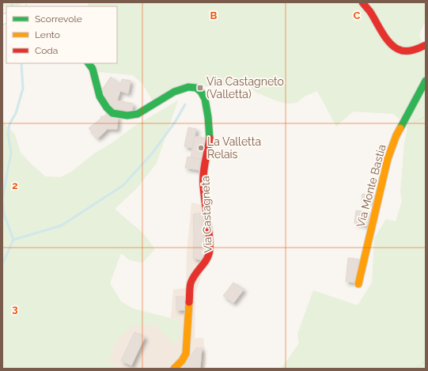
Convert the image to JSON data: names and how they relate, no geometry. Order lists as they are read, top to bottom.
{
  "streets": {
    "street": ["Via Monte Bastia", "Via Castagneta"]
  },
  "places": {
    "transit": ["Via Castagneto (Valletta)"],
    "other": ["La Valletta Relais"]
  },
  "legend": ["Scorrevole", "Lento", "Coda"],
  "grid": {
    "columns": ["B", "C"],
    "rows": ["2", "3"]
  }
}
